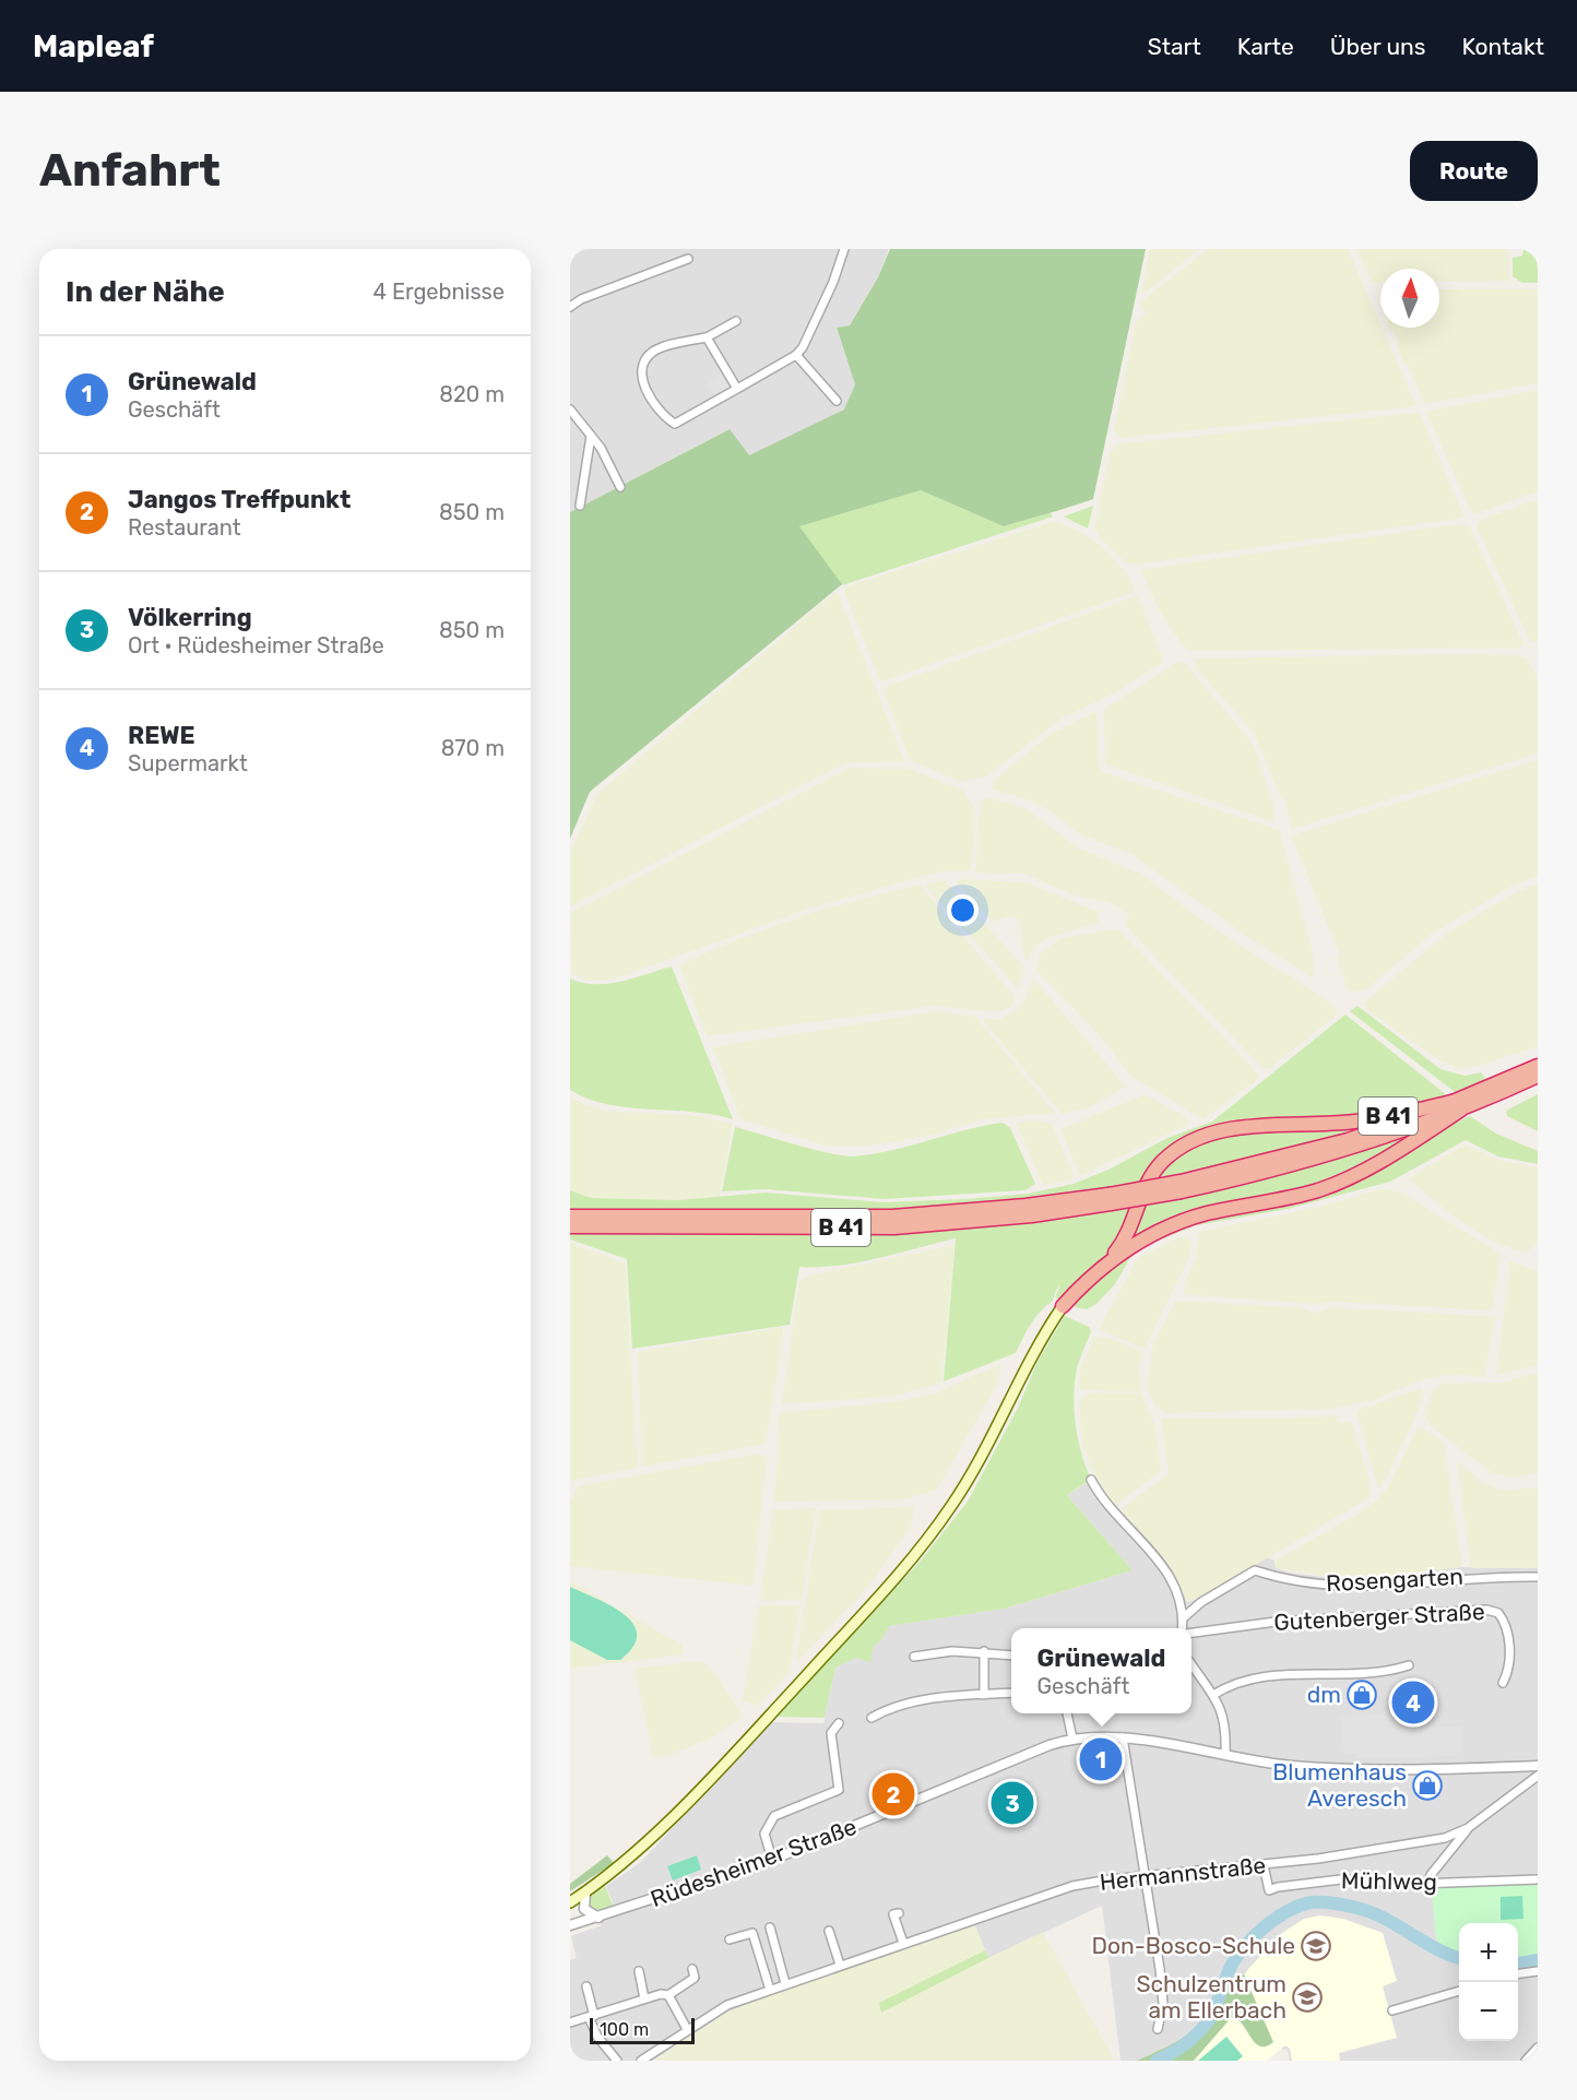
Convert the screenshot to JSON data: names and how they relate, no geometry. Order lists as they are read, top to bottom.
{
  "streets": {
    "highway": ["B 41"],
    "street": [
      "Rosengarten",
      "Gutenberger Straße",
      "Rüdesheimer Straße",
      "Hermannstraße",
      "Mühlweg"
    ]
  },
  "crossings": [
    ["Hermannstraße", "Mühlweg"]
  ],
  "places": {
    "shop": ["dm", "Blumenhaus Averesch"],
    "school or university": ["Don-Bosco-Schule", "Schulzentrum am Ellerbach"]
  },
  "scale_bar": "100 m",
  "north": "top",
  "page": {
    "header": "Mapleaf",
    "nav": [
      "Start",
      "Karte",
      "Über uns",
      "Kontakt"
    ],
    "buttons": "Route",
    "title": "Anfahrt",
    "heading": ["In der Nähe", "4 Ergebnisse"],
    "list": [
      {
        "mark": "1",
        "name": "Grünewald",
        "note": "Geschäft",
        "value": "820 m"
      },
      {
        "mark": "2",
        "name": "Jangos Treffpunkt",
        "note": "Restaurant",
        "value": "850 m"
      },
      {
        "mark": "3",
        "name": "Völkerring",
        "note": "Ort · Rüdesheimer Straße",
        "value": "850 m"
      },
      {
        "mark": "4",
        "name": "REWE",
        "note": "Supermarkt",
        "value": "870 m"
      }
    ],
    "popup": ["Grünewald", "Geschäft"],
    "pins": [
      "4",
      "1",
      "2",
      "3"
    ],
    "map_buttons": ["+", "−"],
    "scale": "100 m"
  }
}
